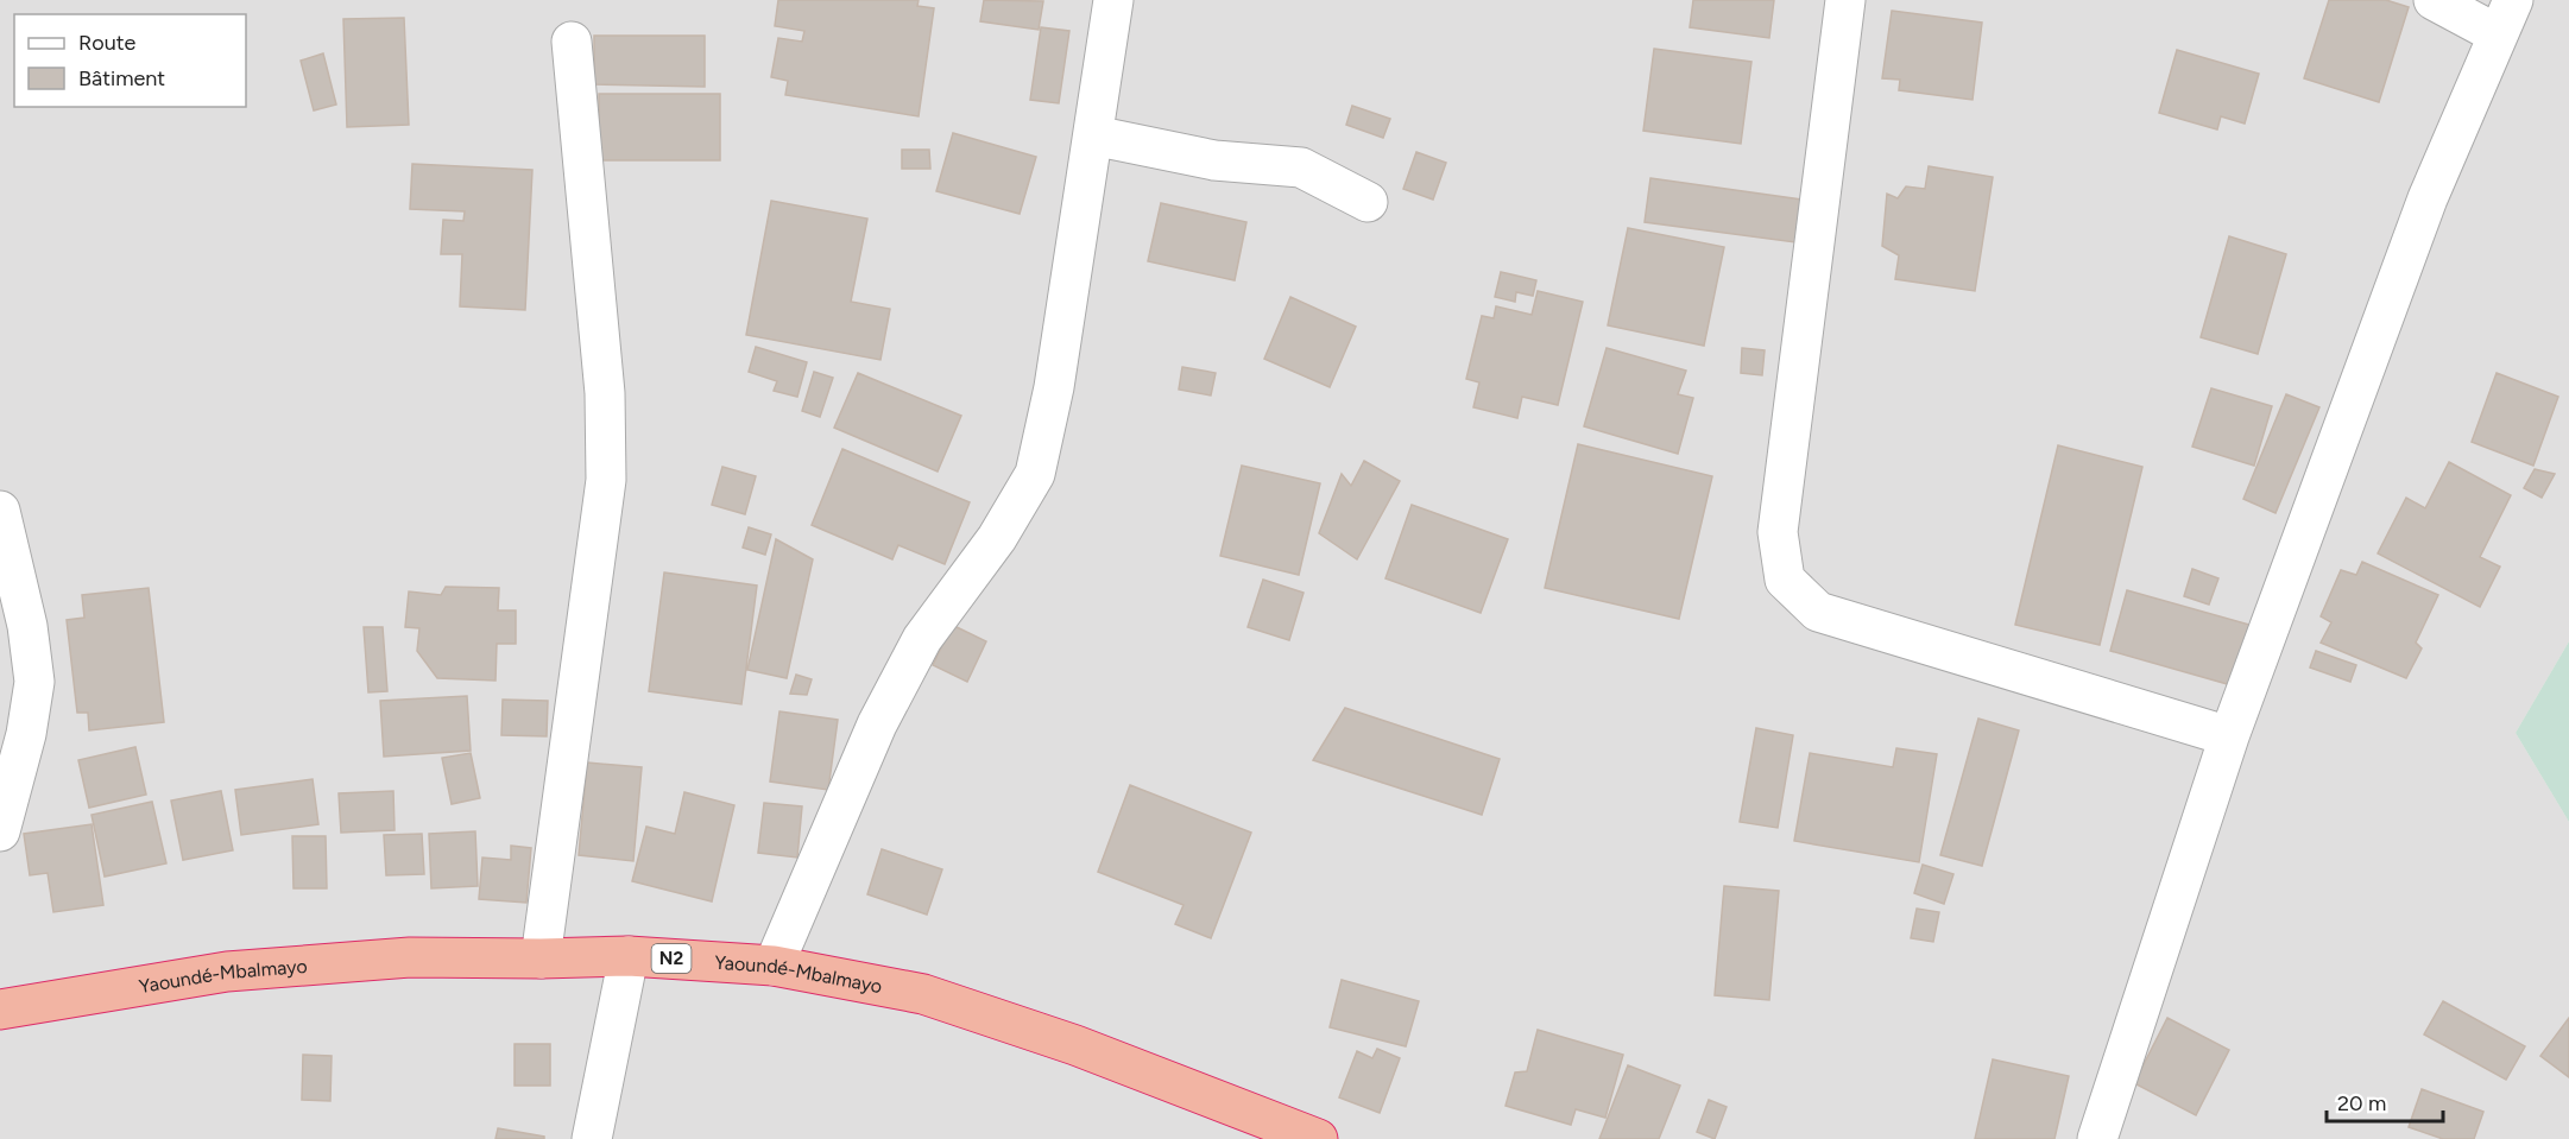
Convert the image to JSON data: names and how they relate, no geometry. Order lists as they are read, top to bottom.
{
  "streets": {
    "highway": ["N2", "Yaoundé-Mbalmayo"]
  },
  "legend": ["Route", "Bâtiment"],
  "scale_bar": "20 m"
}
